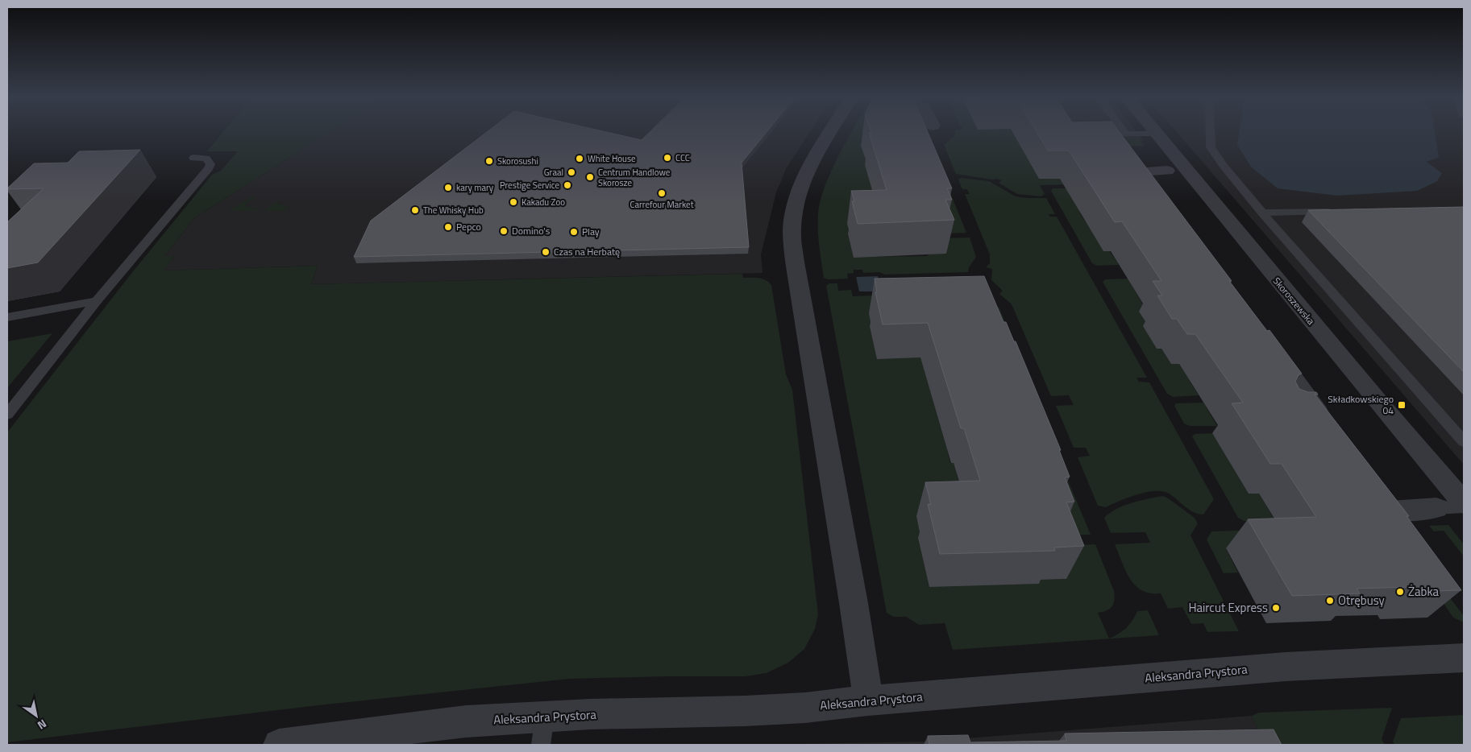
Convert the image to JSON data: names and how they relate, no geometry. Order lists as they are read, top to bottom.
{
  "streets": {
    "street": ["Skoroszewska", "Aleksandra Prystora"]
  },
  "places": {
    "other": [
      "CCC",
      "White House",
      "Skorosushi",
      "Graal",
      "Centrum Handlowe Skorosze",
      "Prestige Service",
      "kary mary",
      "Carrefour Market",
      "Kakadu Zoo",
      "The Whisky Hub",
      "Pepco",
      "Domino's",
      "Play",
      "Czas na Herbatę",
      "Żabka",
      "Otrębusy",
      "Haircut Express"
    ],
    "transit": ["Składkowskiego 04"]
  },
  "north": "bottom right"
}
